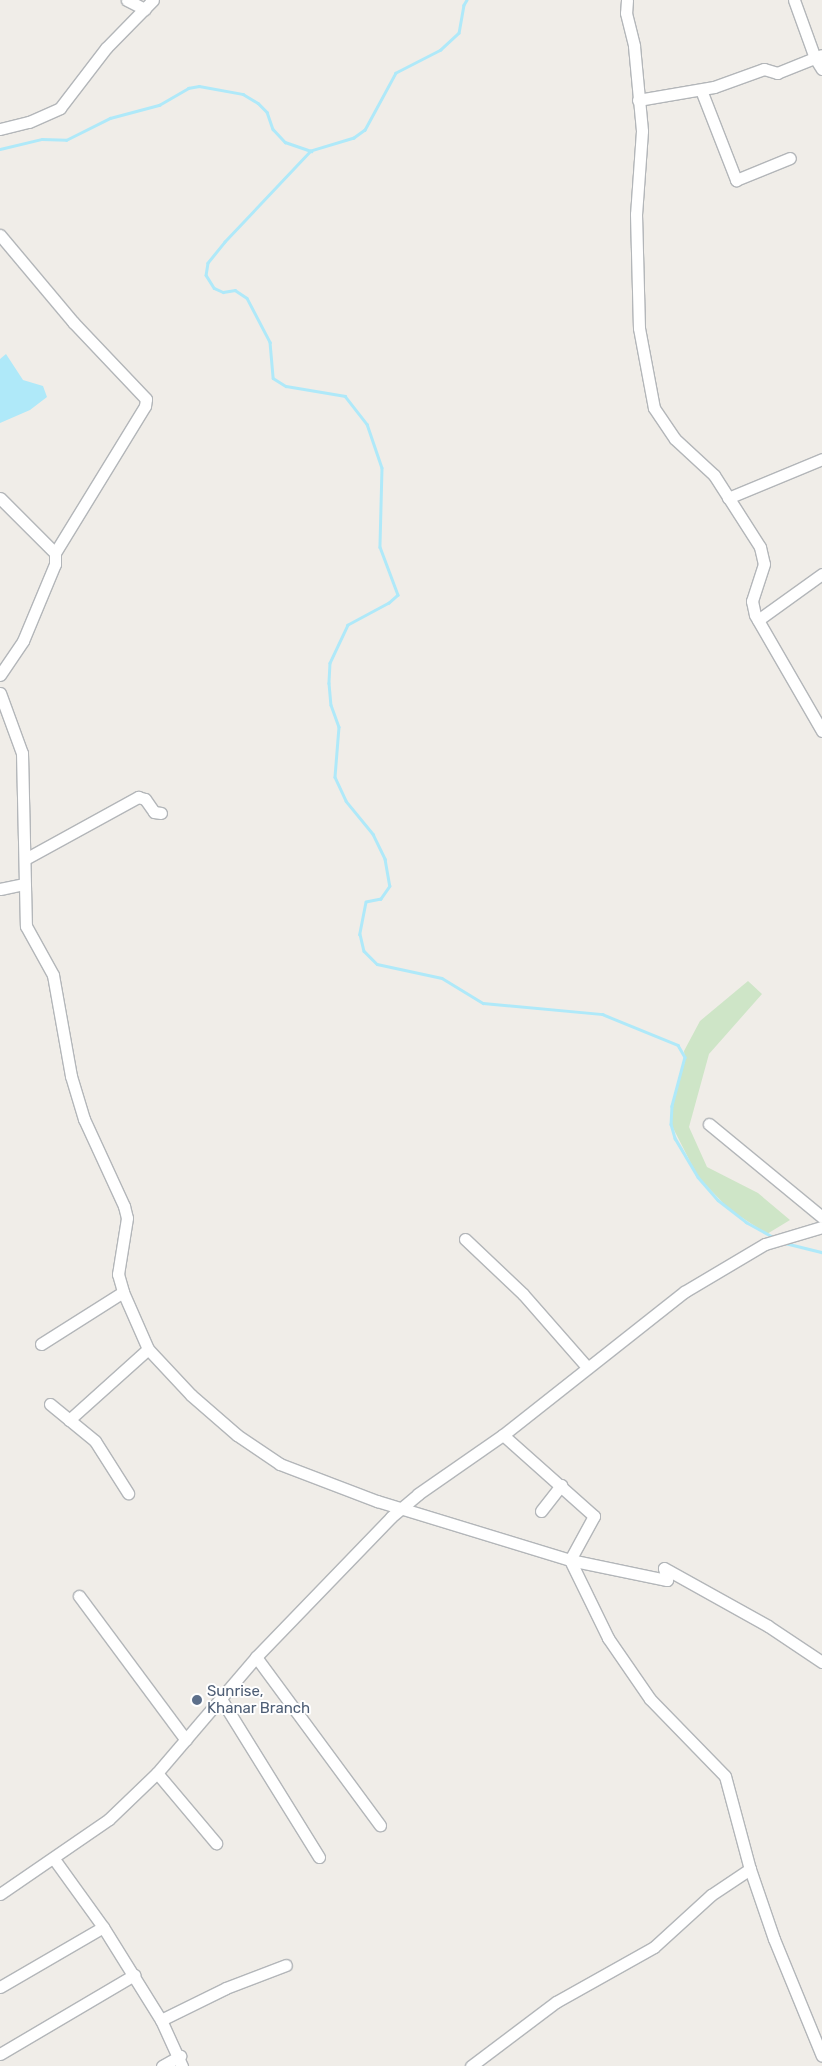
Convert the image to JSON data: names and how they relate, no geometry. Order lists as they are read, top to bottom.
{
  "places": ["Sunrise, Khanar Branch"]
}
